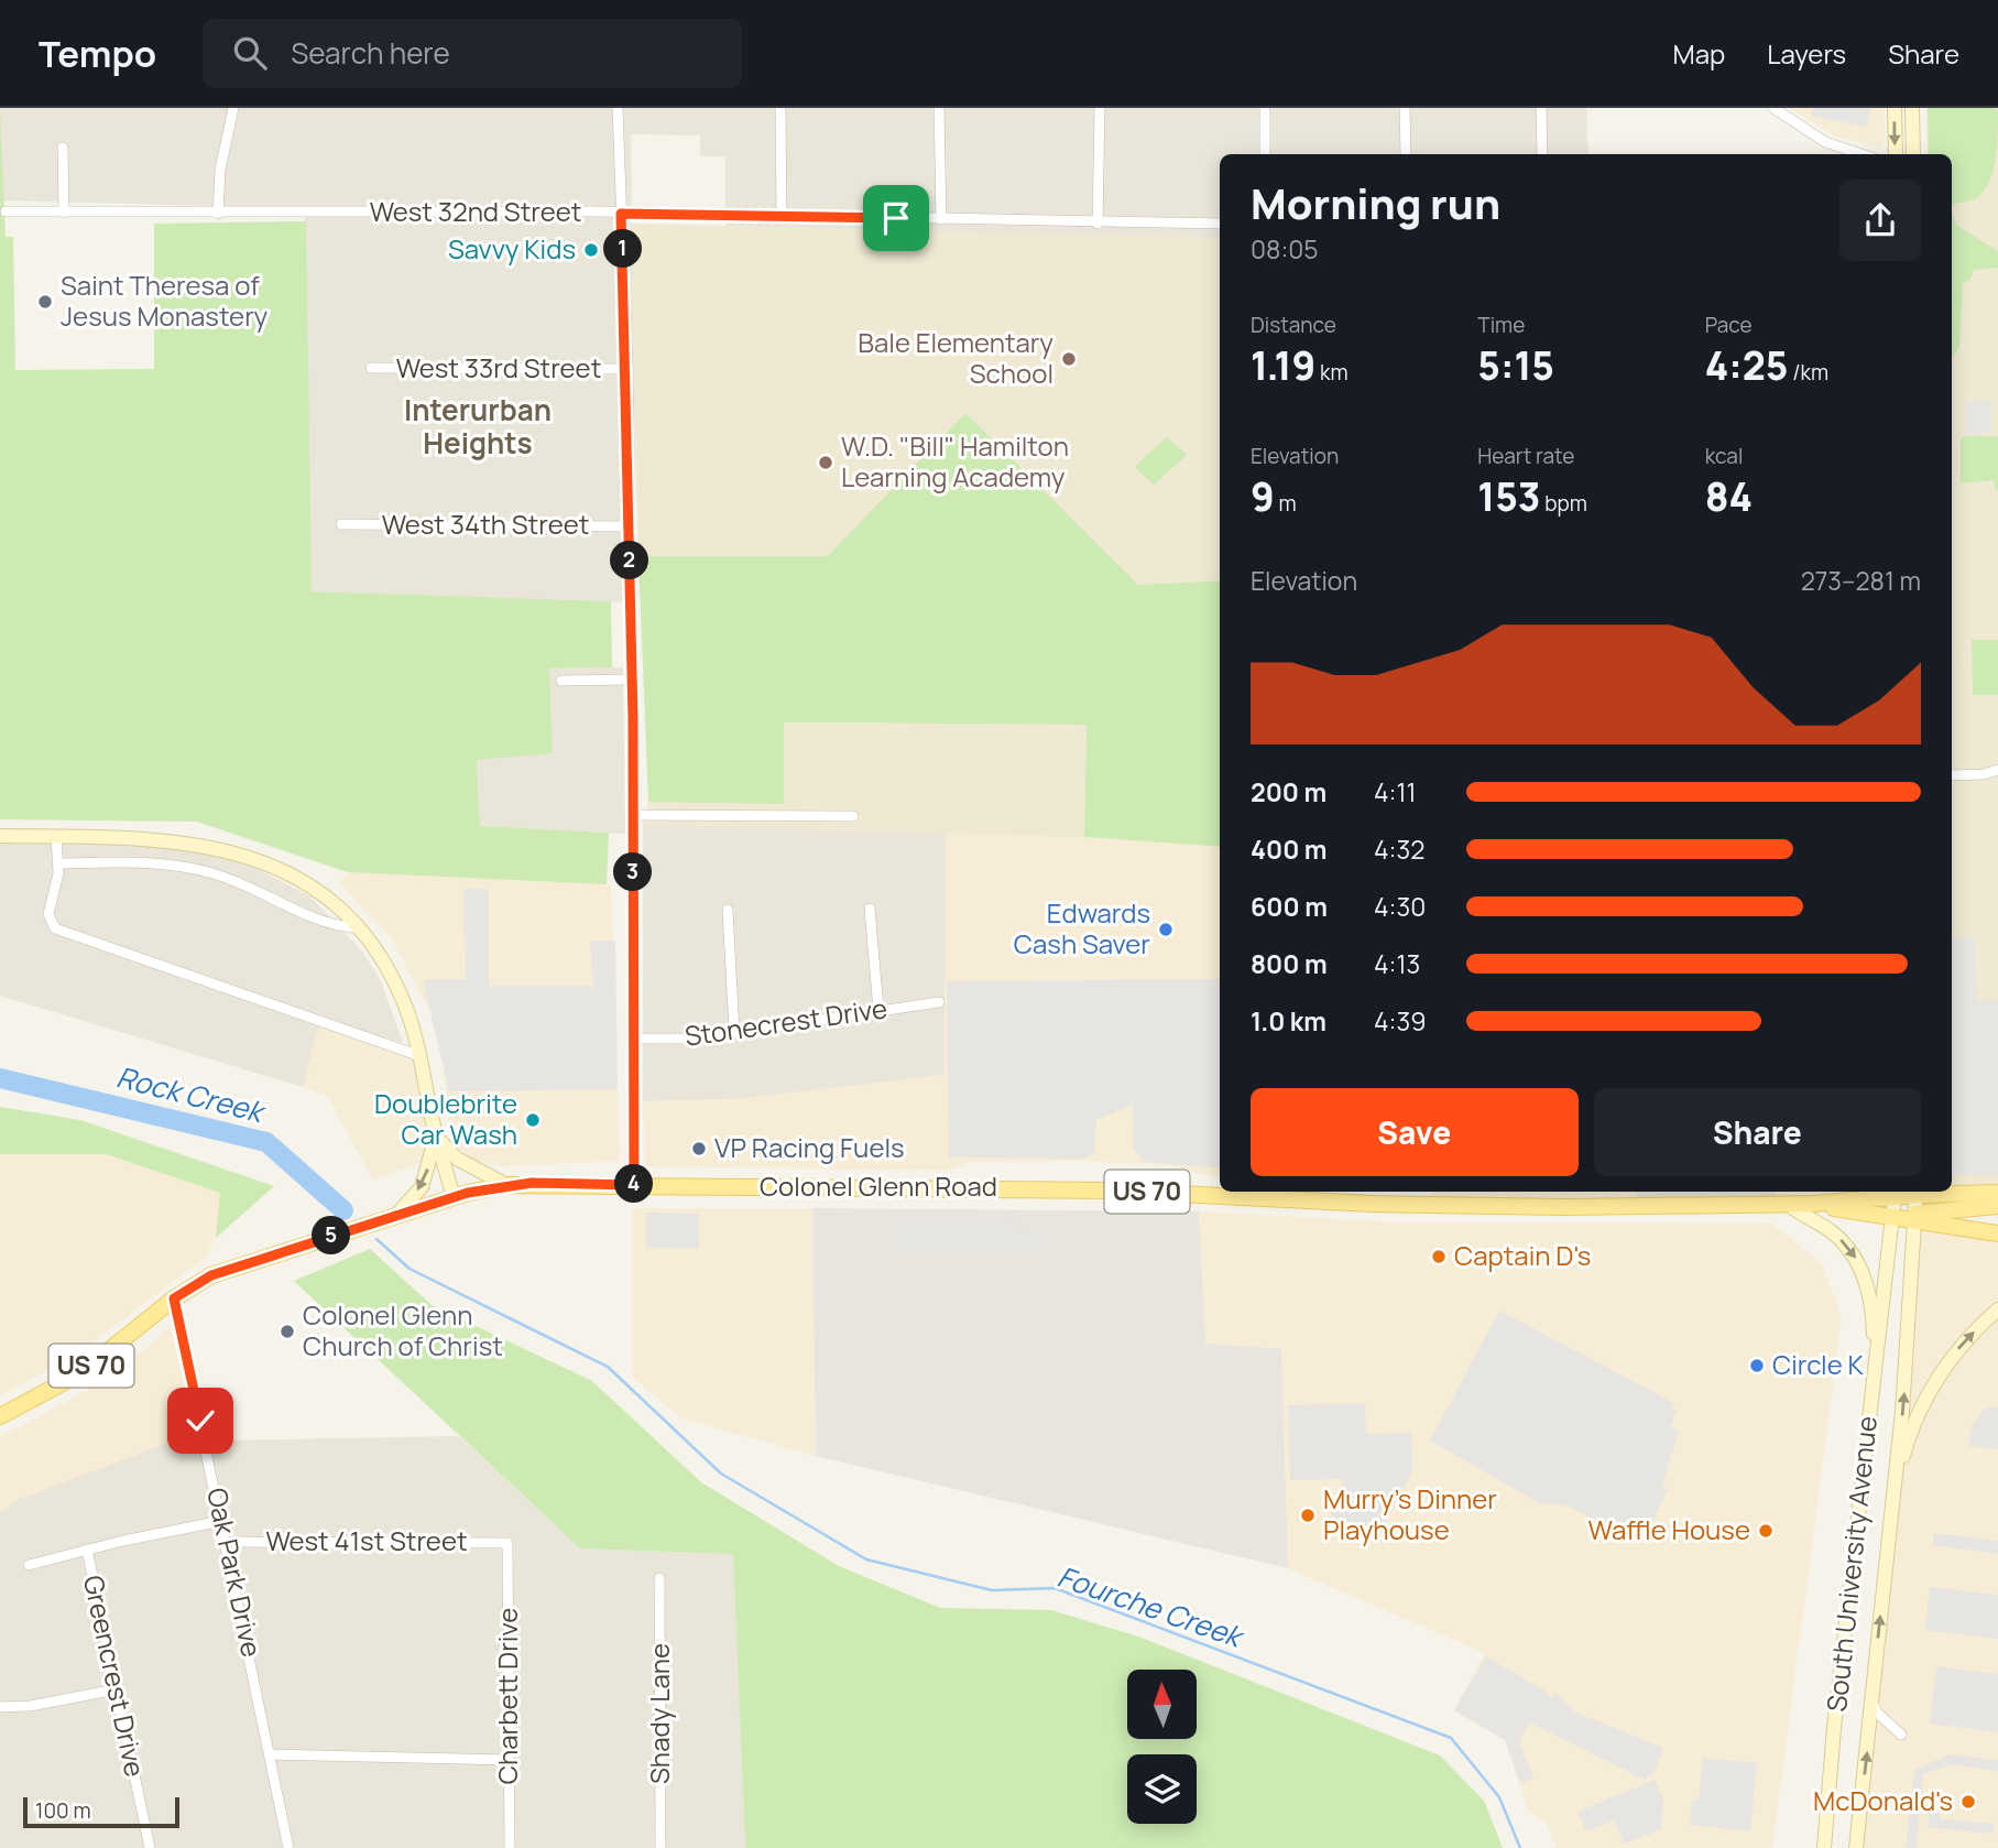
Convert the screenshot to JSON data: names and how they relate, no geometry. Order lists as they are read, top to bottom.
{
  "streets": {
    "main road": ["Colonel Glenn Road", "US 70", "South University Avenue"],
    "street": [
      "West 32nd Street",
      "West 33rd Street",
      "West 34th Street",
      "Stonecrest Drive",
      "West 41st Street",
      "Oak Park Drive",
      "Greencrest Drive",
      "Charbett Drive",
      "Shady Lane"
    ]
  },
  "crossings": [
    ["Colonel Glenn Road", "South University Avenue"],
    ["Colonel Glenn Road", "Oak Park Drive"],
    ["West 41st Street", "Oak Park Drive"],
    ["West 41st Street", "Charbett Drive"],
    ["Oak Park Drive", "Greencrest Drive"]
  ],
  "districts": ["Interurban Heights"],
  "water": ["Rock Creek", "Fourche Creek"],
  "places": [
    "Savvy Kids",
    "Saint Theresa of Jesus Monastery",
    "Bale Elementary School",
    "W.D. \"Bill\" Hamilton Learning Academy",
    "Edwards Cash Saver",
    "Doublebrite Car Wash",
    "VP Racing Fuels",
    "Captain D's",
    "Colonel Glenn Church of Christ",
    "Circle K",
    "Murry's Dinner Playhouse",
    "Waffle House",
    "McDonald's"
  ],
  "scale_bar": "100 m",
  "north": "top",
  "page": {
    "header": "Tempo",
    "search": "Search here",
    "nav": ["Map", "Layers", "Share"],
    "heading": ["Morning run", "08:05"],
    "pins": [
      "1",
      "2",
      "3",
      "4",
      "5"
    ],
    "stats": [
      ["Distance", "1.19 km"],
      ["Time", "5:15"],
      ["Pace", "4:25 /km"],
      ["Elevation", "9 m"],
      ["Heart rate", "153 bpm"],
      ["kcal", "84"]
    ],
    "chart": ["Elevation", "273–281 m"],
    "list": [
      {
        "name": "200 m",
        "note": "4:11"
      },
      {
        "name": "400 m",
        "note": "4:32"
      },
      {
        "name": "600 m",
        "note": "4:30"
      },
      {
        "name": "800 m",
        "note": "4:13"
      },
      {
        "name": "1.0 km",
        "note": "4:39"
      }
    ],
    "buttons": ["Save", "Share"],
    "scale": "100 m"
  }
}
